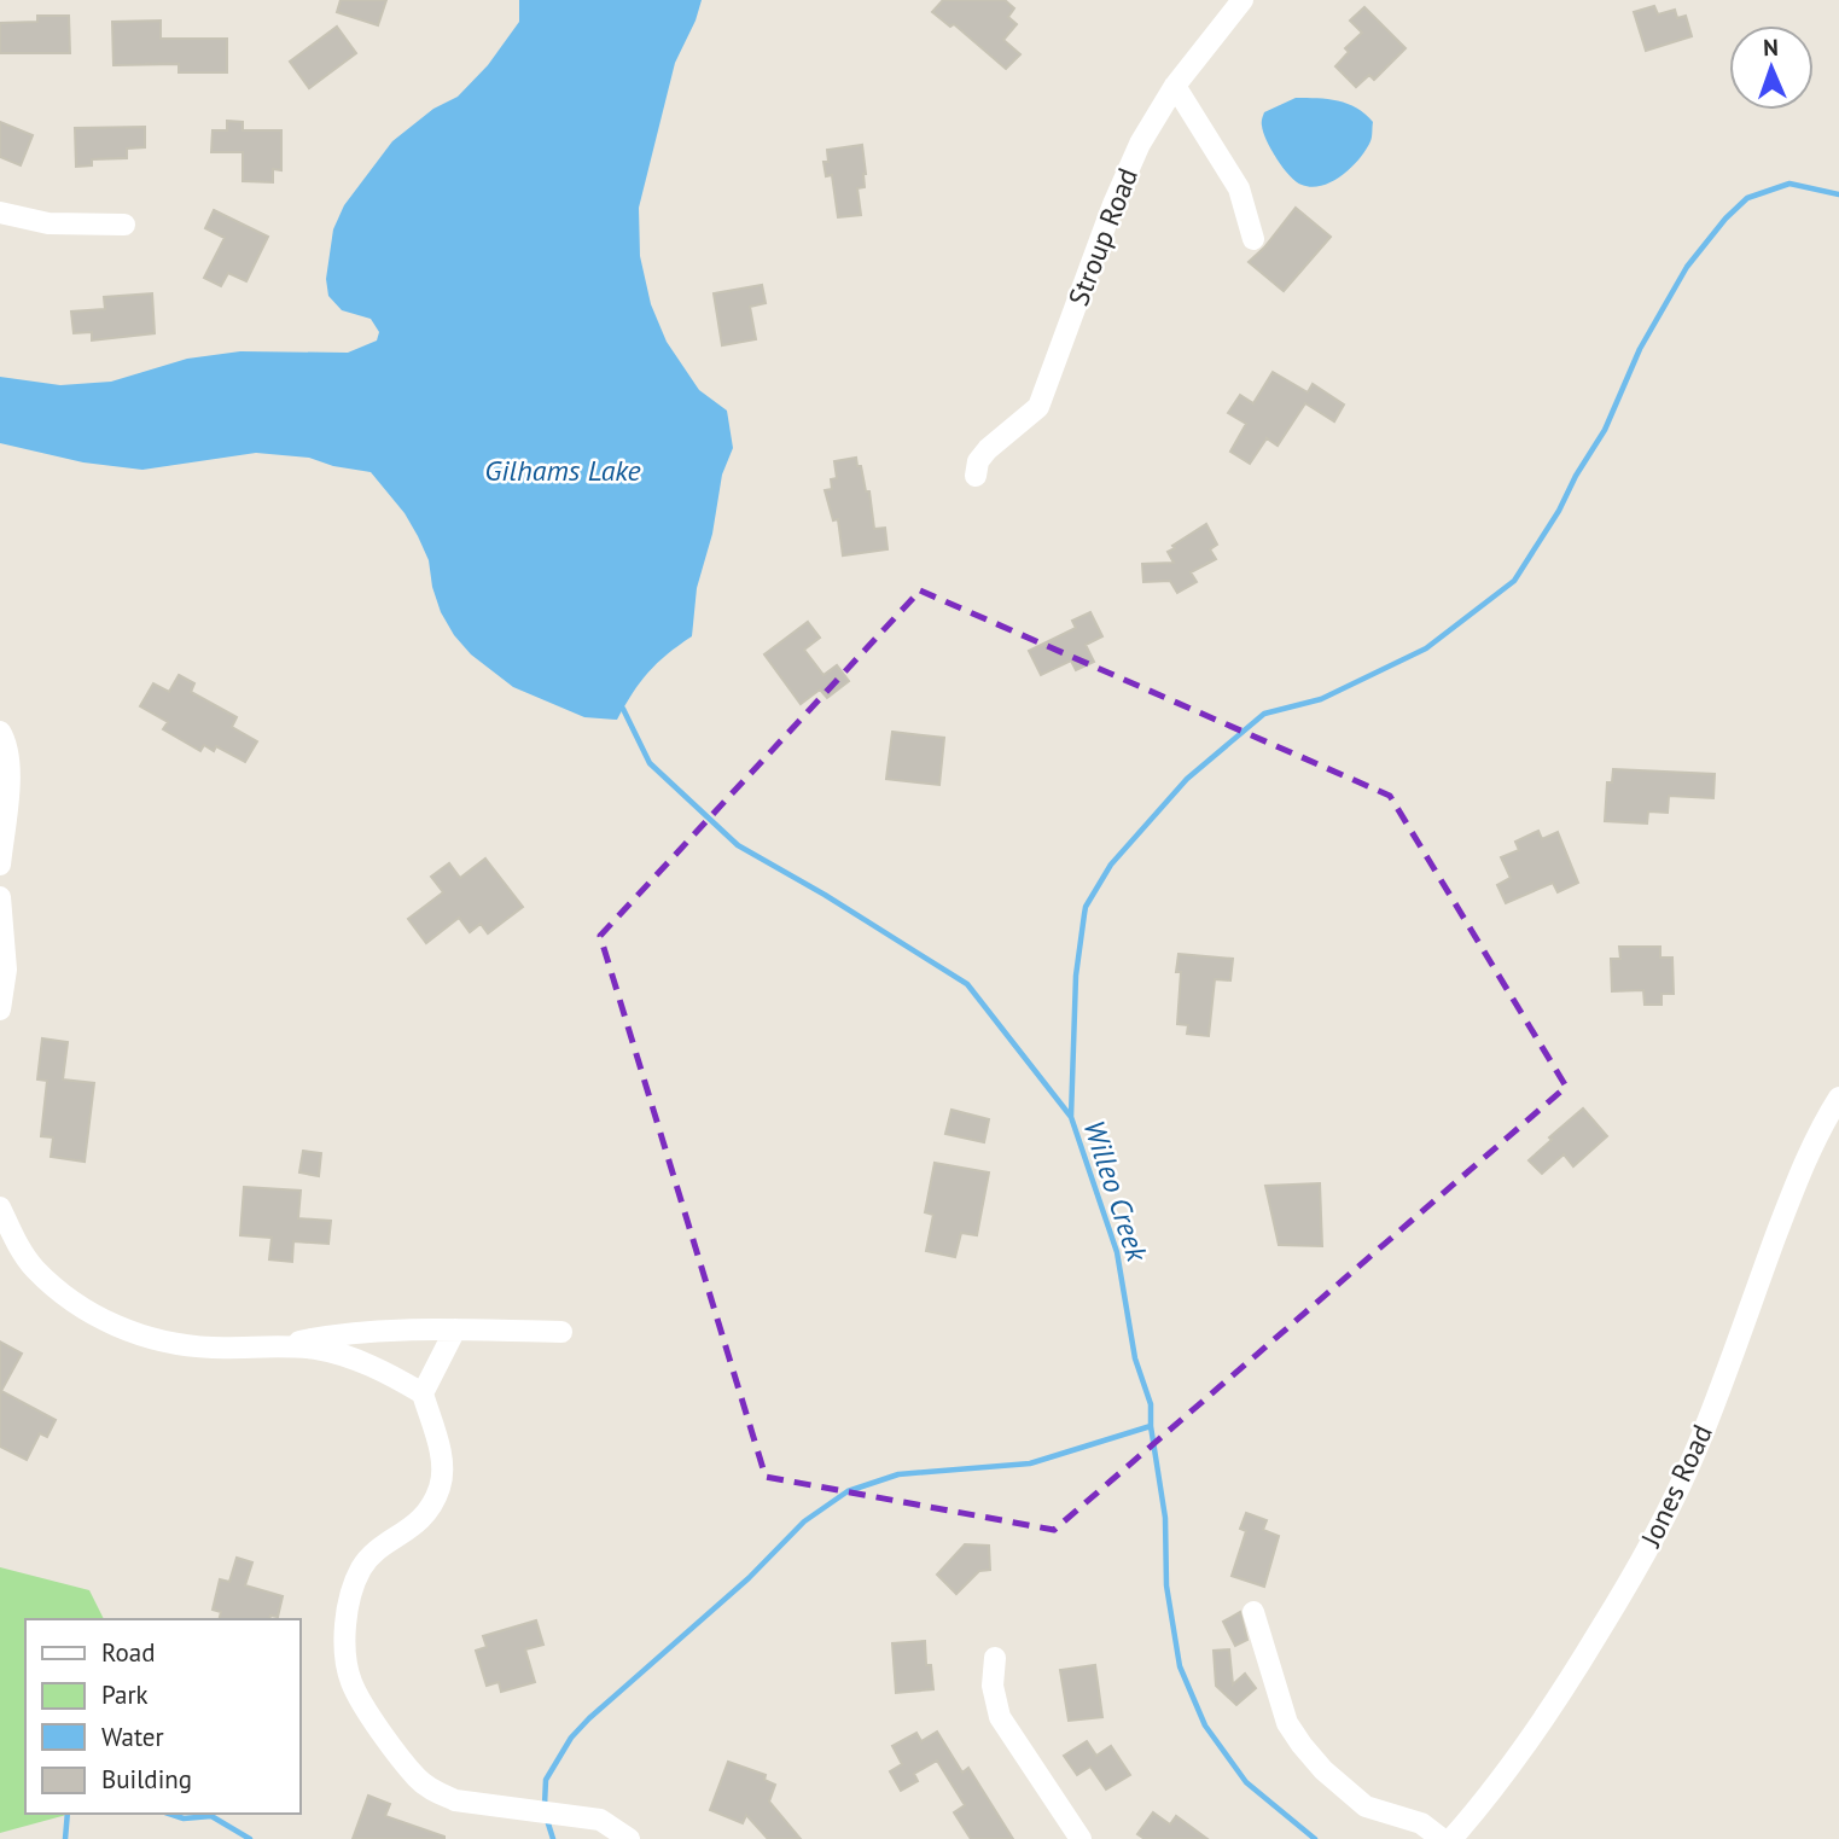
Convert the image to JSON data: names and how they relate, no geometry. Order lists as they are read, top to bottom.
{
  "streets": {
    "street": ["Stroup Road", "Jones Road"]
  },
  "water": ["Gilhams Lake", "Willeo Creek"],
  "legend": [
    "Road",
    "Park",
    "Water",
    "Building"
  ],
  "north": "top"
}
